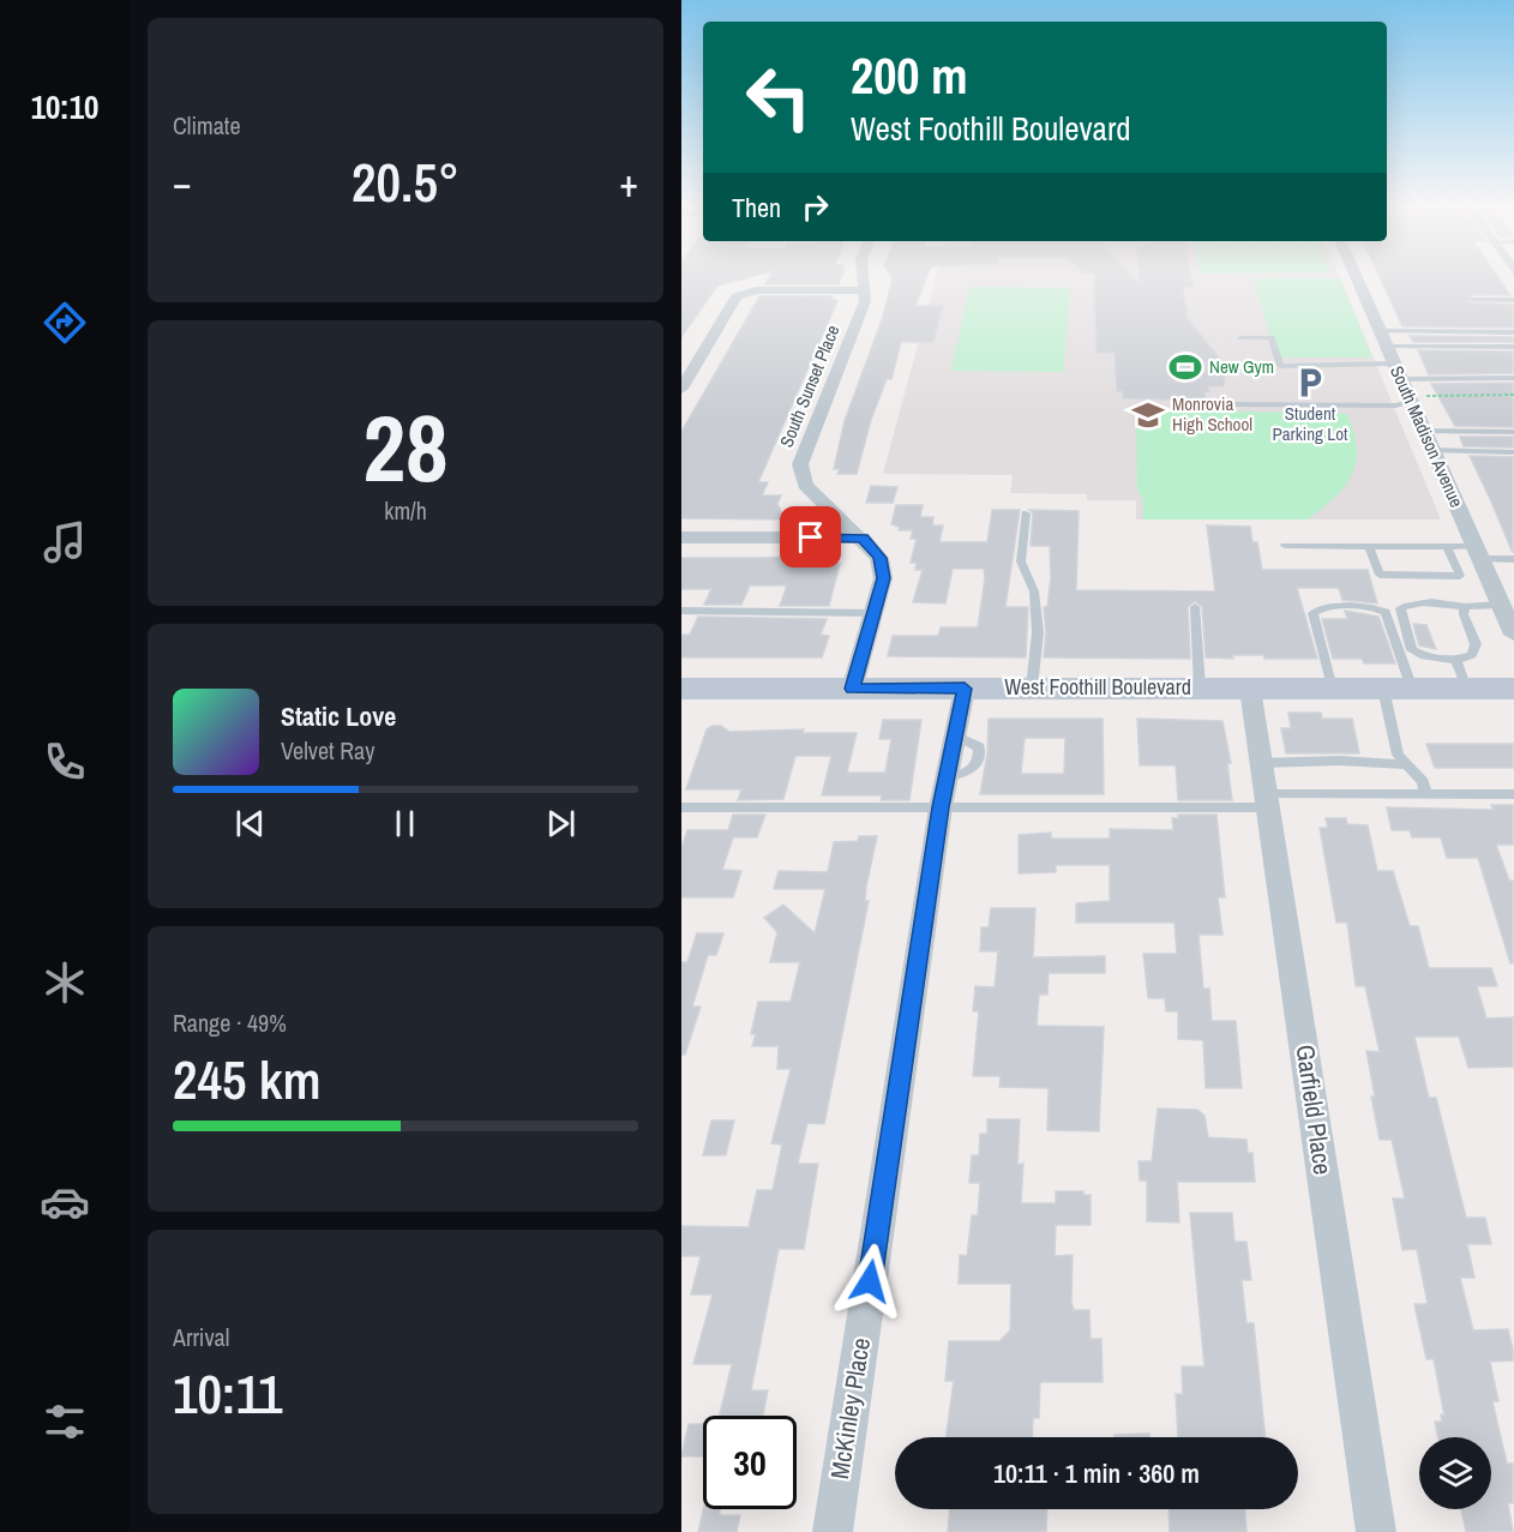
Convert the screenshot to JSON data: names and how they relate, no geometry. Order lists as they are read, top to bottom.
{
  "streets": {
    "main road": ["West Foothill Boulevard"],
    "street": [
      "South Sunset Place",
      "South Madison Avenue",
      "Garfield Place",
      "McKinley Place"
    ]
  },
  "crossings": [
    ["South Sunset Place", "West Foothill Boulevard"],
    ["West Foothill Boulevard", "Garfield Place"],
    ["West Foothill Boulevard", "McKinley Place"]
  ],
  "places": {
    "sports": ["New Gym"],
    "parking": ["Student Parking Lot"],
    "school or university": ["Monrovia High School"]
  },
  "page": {
    "tabs": "10:10",
    "tile": [
      "Climate",
      ["28", "km/h"],
      ["Range · 49%", "245 km"],
      ["Arrival", "10:11"]
    ],
    "turn": ["200 m", "West Foothill Boulevard"],
    "heat": ["−", "20.5°", "+"],
    "then": "Then",
    "song": ["Static Love", "Velvet Ray"],
    "limit": "30",
    "trip": "10:11 · 1 min · 360 m"
  }
}
